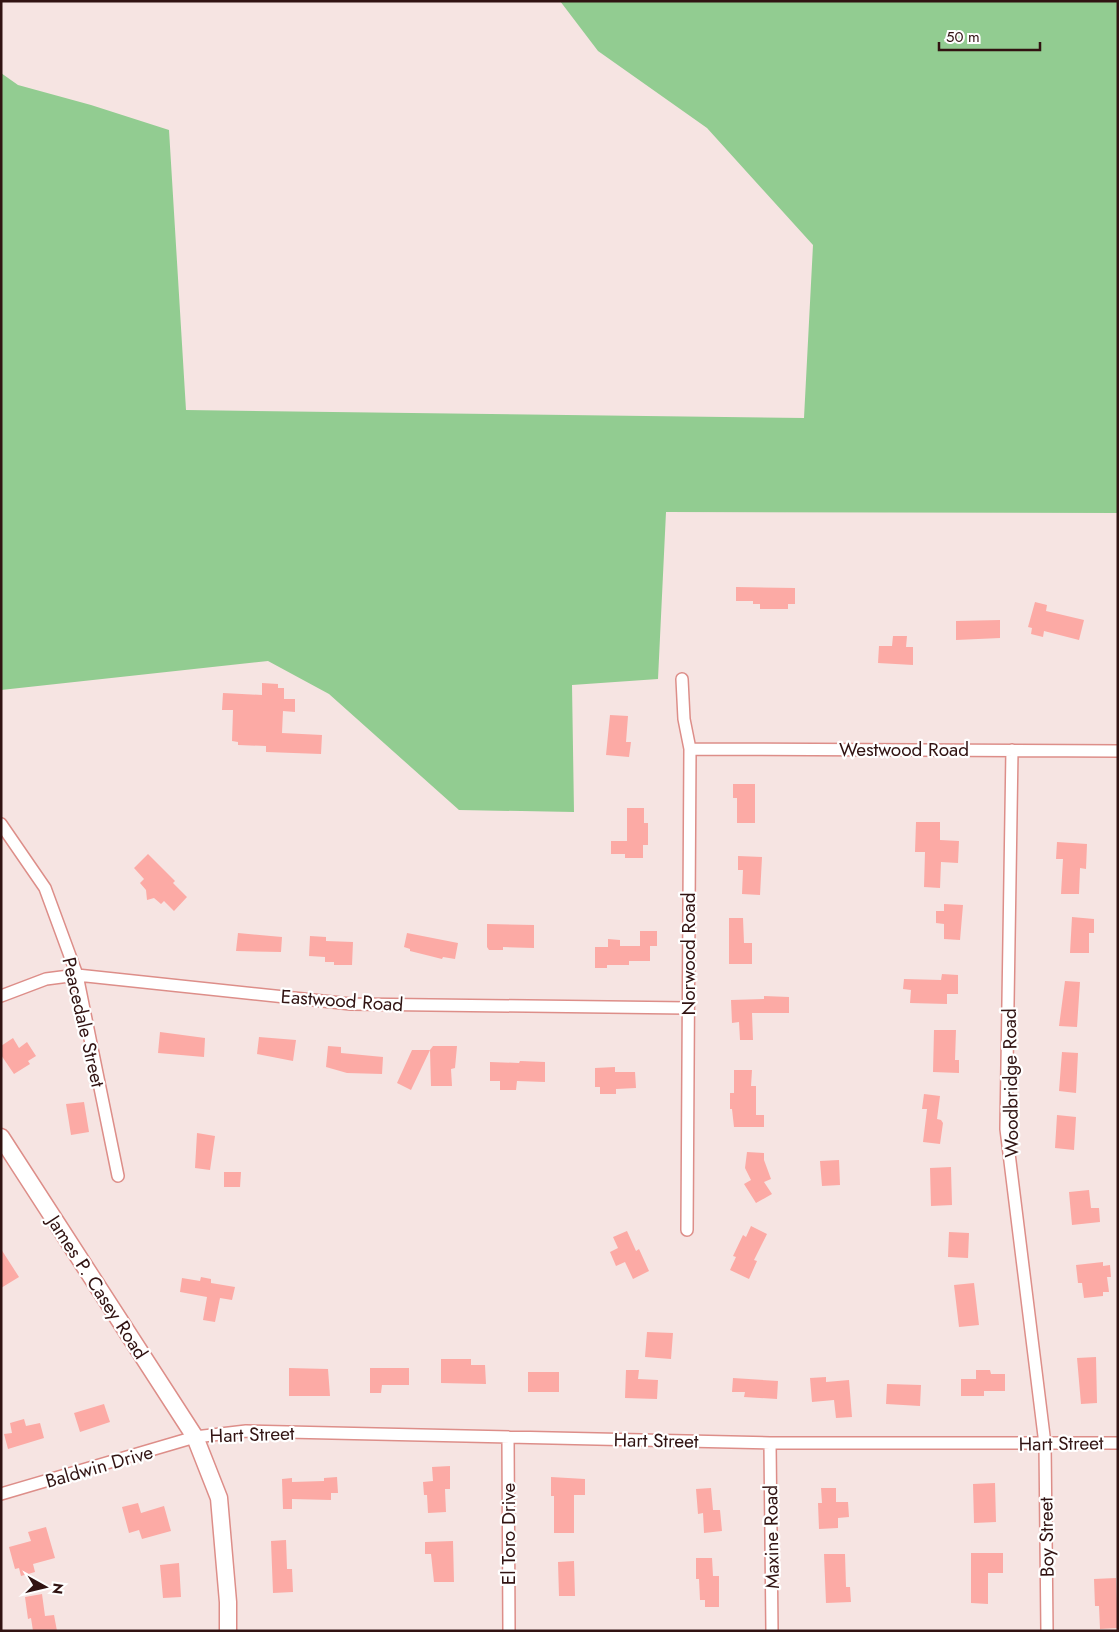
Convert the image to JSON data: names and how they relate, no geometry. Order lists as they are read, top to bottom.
{
  "streets": {
    "main road": ["James P. Casey Road"],
    "street": [
      "Westwood Road",
      "Norwood Road",
      "Eastwood Road",
      "Peacedale Street",
      "Woodbridge Road",
      "Hart Street",
      "Baldwin Drive",
      "El Toro Drive",
      "Maxine Road",
      "Boy Street"
    ]
  },
  "crossings": [
    ["Westwood Road", "Norwood Road"],
    ["Westwood Road", "Woodbridge Road"],
    ["Norwood Road", "Eastwood Road"],
    ["Eastwood Road", "Peacedale Street"],
    ["Woodbridge Road", "Hart Street"],
    ["Woodbridge Road", "Boy Street"],
    ["James P. Casey Road", "Hart Street"],
    ["James P. Casey Road", "Baldwin Drive"],
    ["Hart Street", "Baldwin Drive"],
    ["Hart Street", "El Toro Drive"],
    ["Hart Street", "Maxine Road"],
    ["Hart Street", "Boy Street"]
  ],
  "scale_bar": "50 m",
  "north": "right"
}
